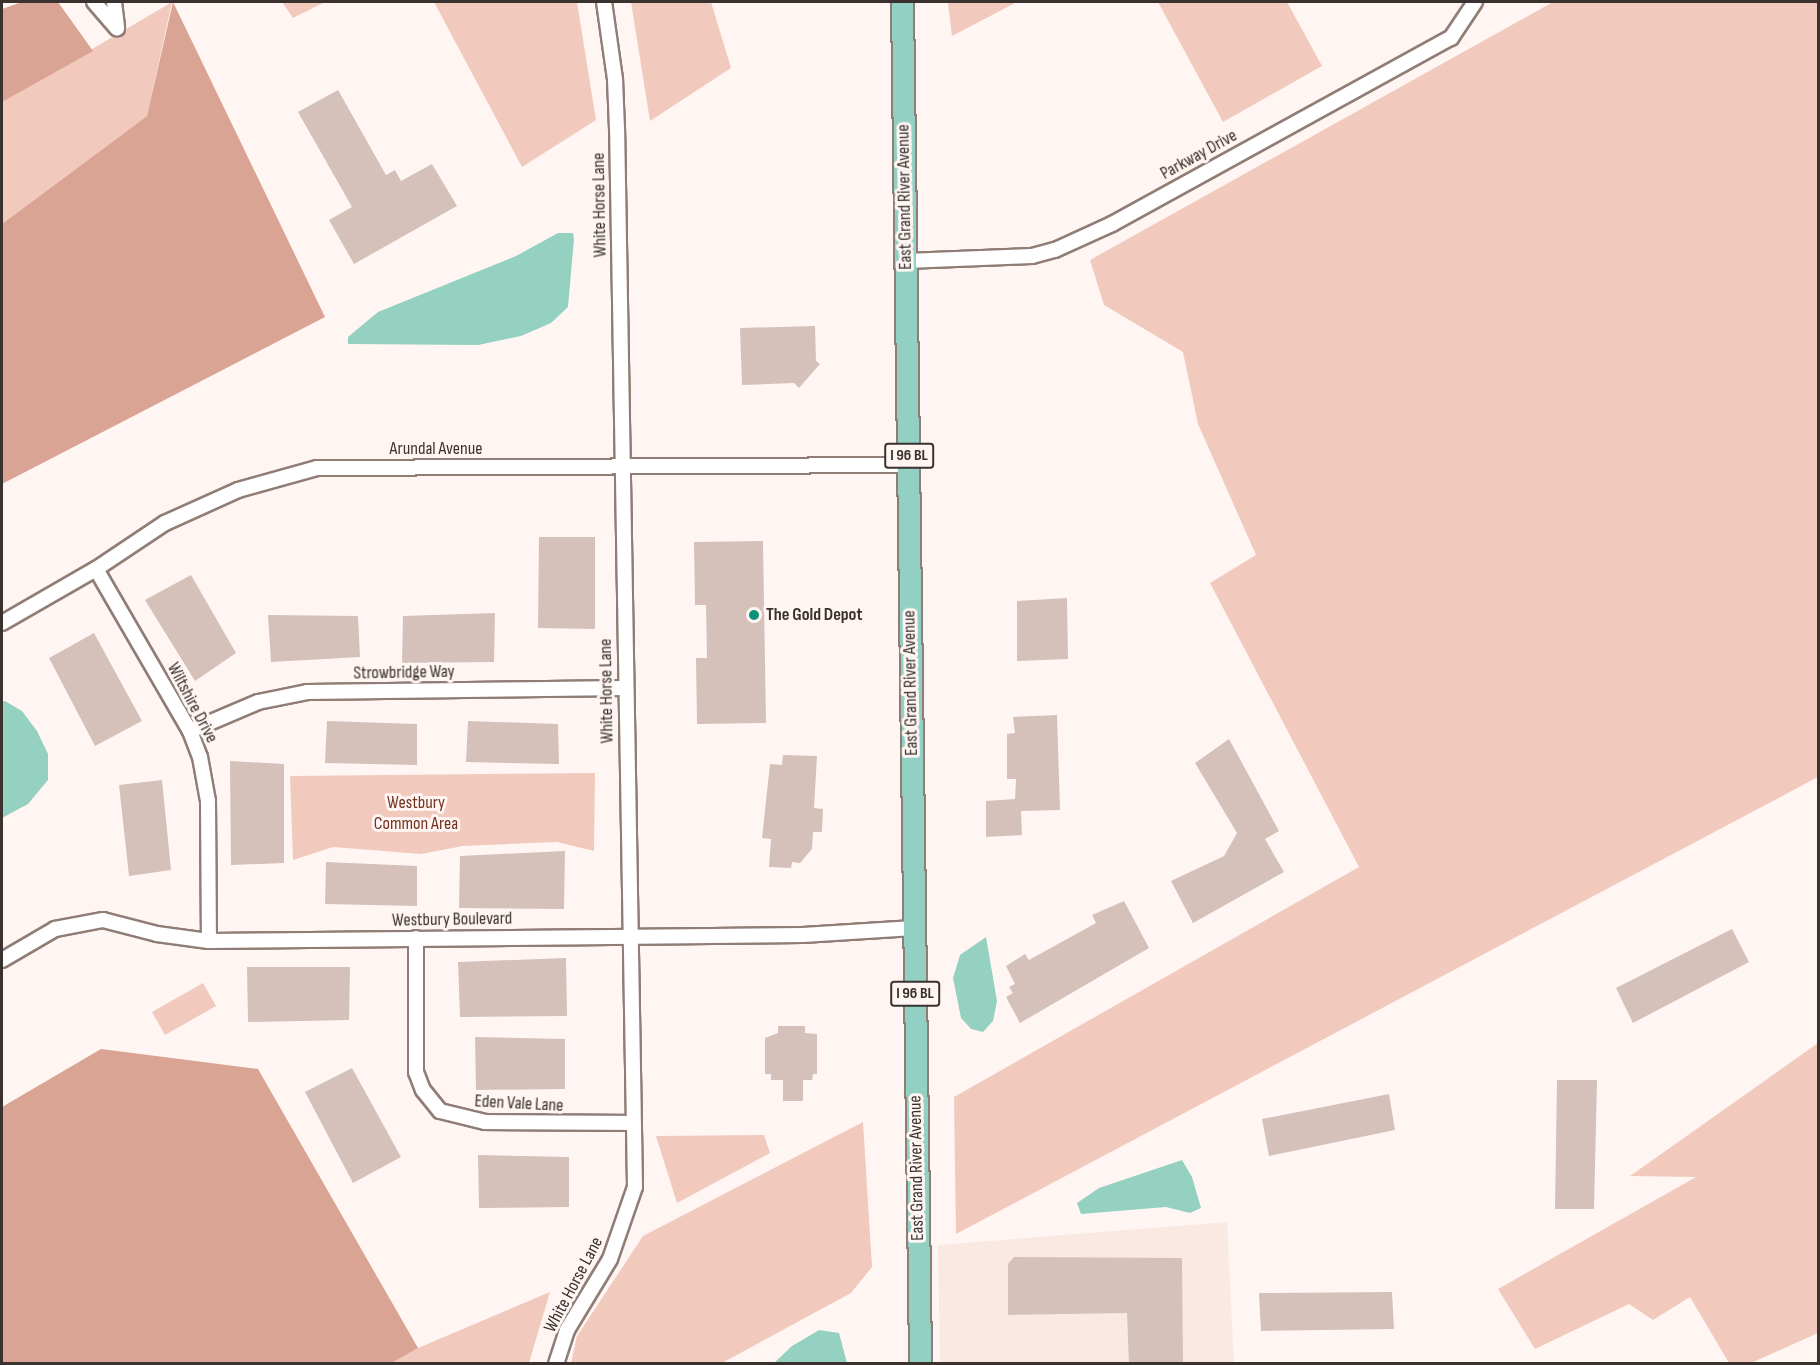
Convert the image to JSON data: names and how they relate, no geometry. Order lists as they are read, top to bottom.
{
  "streets": {
    "main road": ["East Grand River Avenue", "I 96 BL"],
    "street": [
      "Parkway Drive",
      "White Horse Lane",
      "Arundal Avenue",
      "Strowbridge Way",
      "Wiltshire Drive",
      "Westbury Boulevard",
      "Eden Vale Lane"
    ]
  },
  "crossings": [
    ["Parkway Drive", "East Grand River Avenue"],
    ["East Grand River Avenue", "Arundal Avenue"],
    ["East Grand River Avenue", "Westbury Boulevard"],
    ["White Horse Lane", "Arundal Avenue"],
    ["White Horse Lane", "Strowbridge Way"],
    ["White Horse Lane", "Westbury Boulevard"],
    ["White Horse Lane", "Eden Vale Lane"],
    ["Arundal Avenue", "Wiltshire Drive"],
    ["Strowbridge Way", "Wiltshire Drive"],
    ["Wiltshire Drive", "Westbury Boulevard"],
    ["Westbury Boulevard", "Eden Vale Lane"]
  ],
  "parks": ["Westbury Common Area"],
  "places": ["The Gold Depot"]
}
